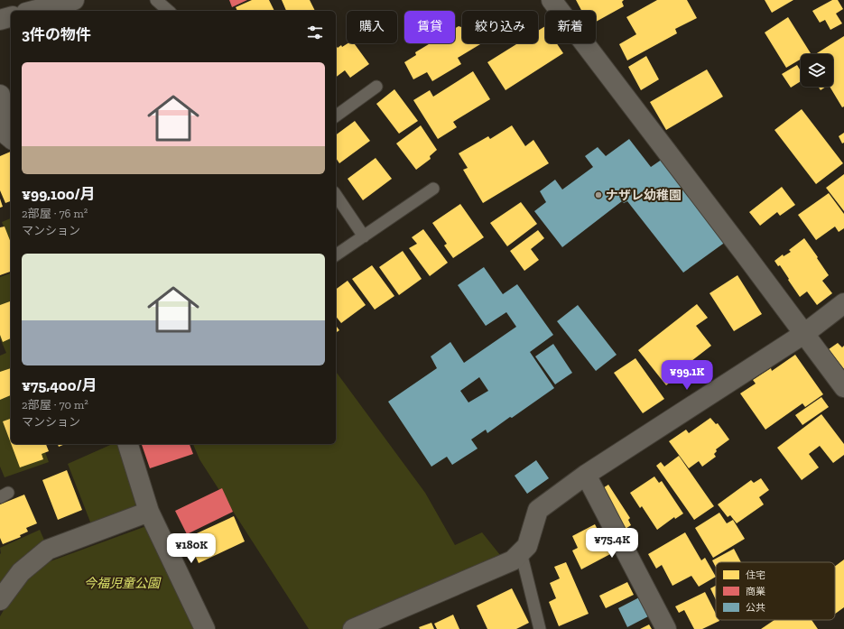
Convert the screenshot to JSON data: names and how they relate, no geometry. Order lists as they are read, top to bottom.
{
  "parks": ["今福児童公園"],
  "places": ["ナザレ幼稚園"],
  "legend": ["住宅", "商業", "公共"],
  "page": {
    "chip": [
      "購入",
      "賃貸",
      "絞り込み",
      "新着"
    ],
    "heading": "3件の物件",
    "list": [
      {
        "name": "¥99,100/月",
        "note": "2部屋 · 76 m² · マンション"
      },
      {
        "name": "¥75,400/月",
        "note": "2部屋 · 70 m² · マンション"
      }
    ],
    "price": ["¥99.1K", "¥75.4K", "¥180K"]
  }
}
